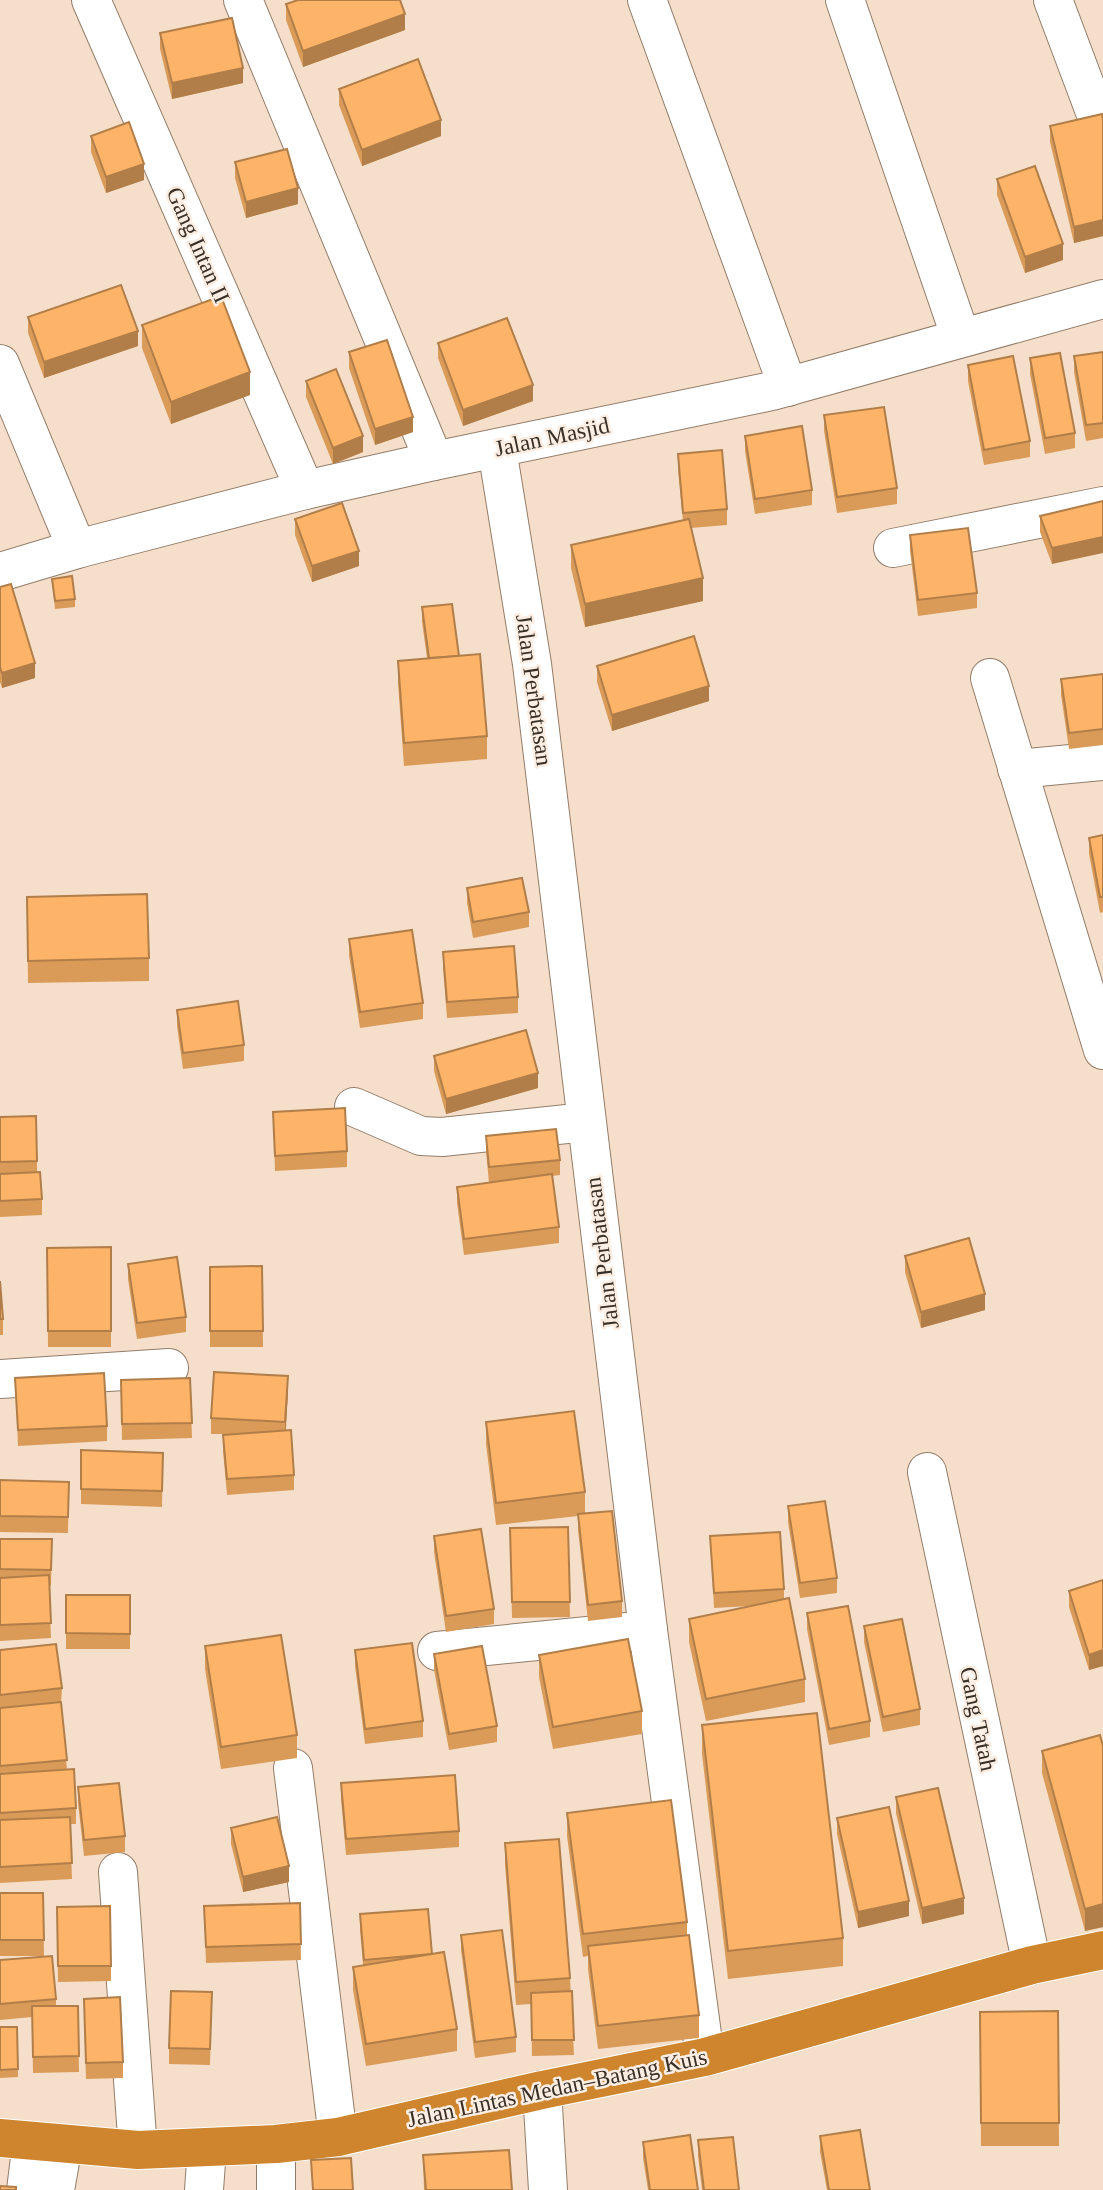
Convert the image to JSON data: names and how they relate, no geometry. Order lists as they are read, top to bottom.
{
  "streets": {
    "highway": ["Jalan Lintas Medan–Batang Kuis"],
    "street": [
      "Gang Intan II",
      "Jalan Masjid",
      "Jalan Perbatasan",
      "Gang Tatah"
    ]
  },
  "crossings": [
    ["Gang Intan II", "Jalan Masjid"],
    ["Jalan Masjid", "Jalan Perbatasan"],
    ["Jalan Perbatasan", "Jalan Lintas Medan–Batang Kuis"],
    ["Gang Tatah", "Jalan Lintas Medan–Batang Kuis"]
  ]
}
